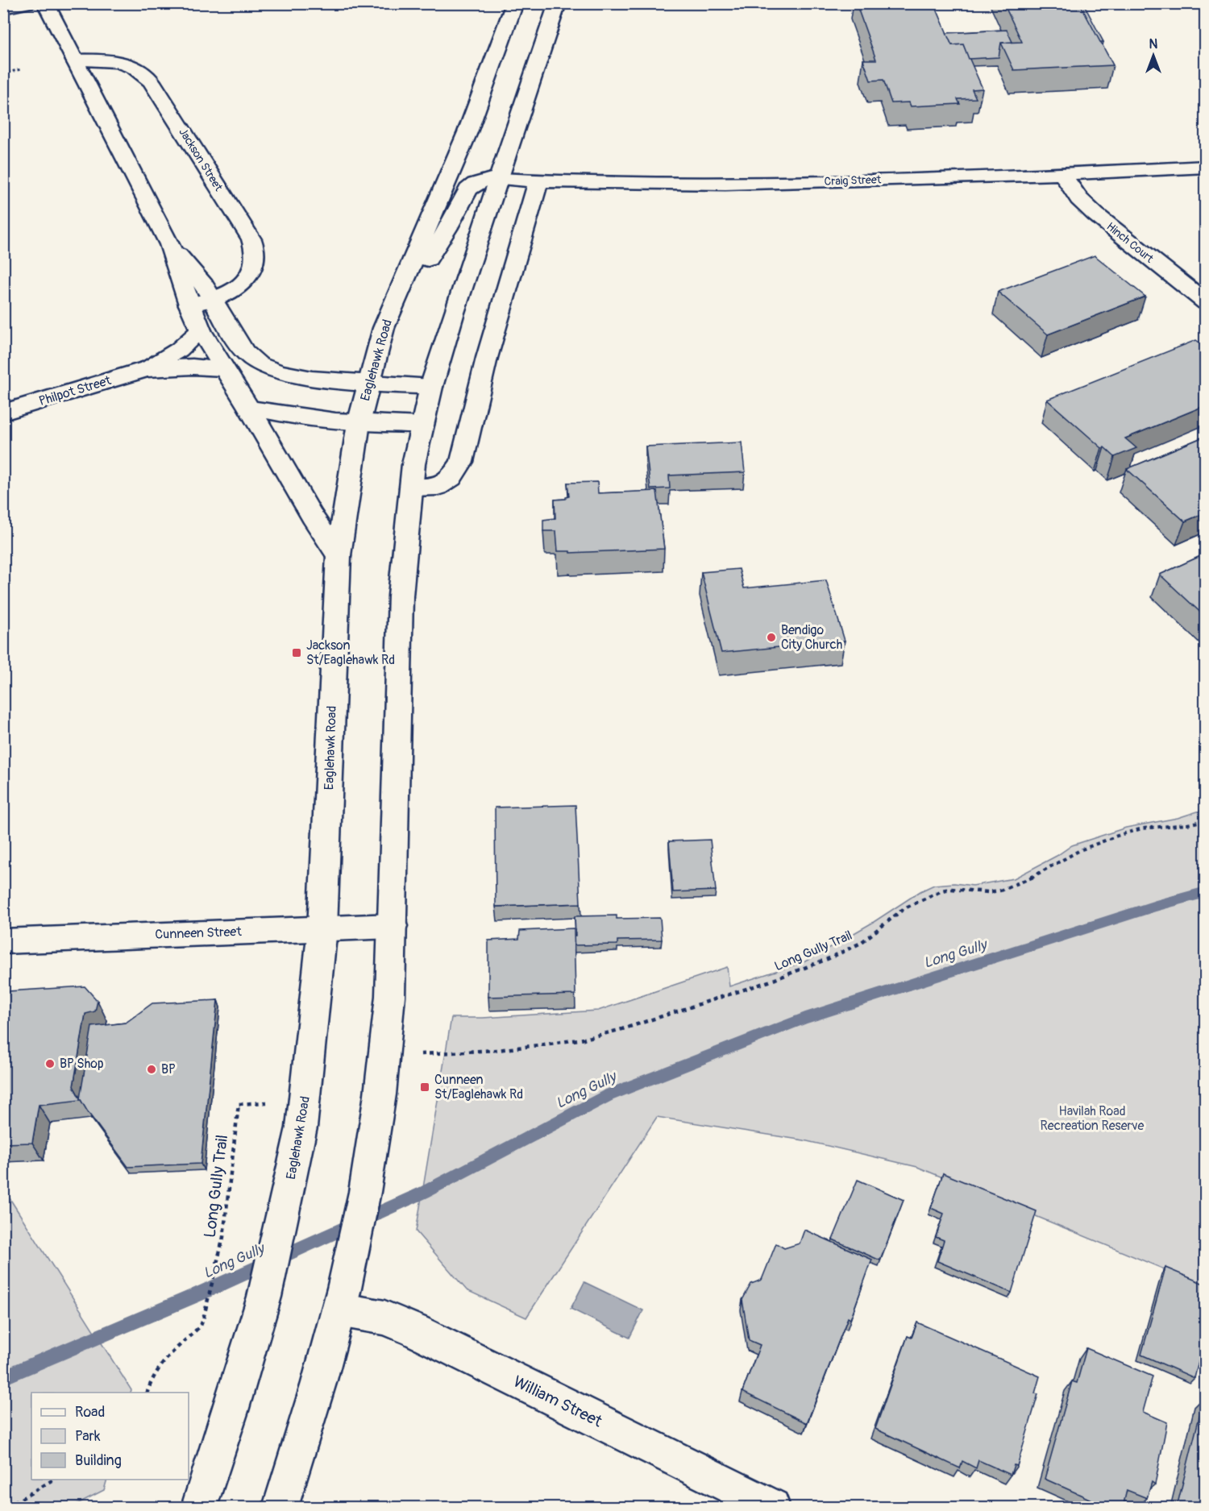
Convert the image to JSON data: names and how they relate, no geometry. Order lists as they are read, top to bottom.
{
  "streets": {
    "street": [
      "Jackson Street",
      "Craig Street",
      "Hinch Court",
      "Eaglehawk Road",
      "Philpot Street",
      "Cunneen Street",
      "William Street"
    ],
    "path": ["Long Gully Trail"]
  },
  "crossings": [
    ["Craig Street", "Hinch Court"],
    ["Craig Street", "Eaglehawk Road"],
    ["Eaglehawk Road", "Cunneen Street"]
  ],
  "water": ["Long Gully"],
  "parks": ["Havilah Road Recreation Reserve"],
  "places": {
    "other": ["Bendigo City Church", "BP Shop", "BP"],
    "transit": ["Jackson St/Eaglehawk Rd", "Cunneen St/Eaglehawk Rd"]
  },
  "legend": ["Road", "Park", "Building"],
  "north": "top"
}
